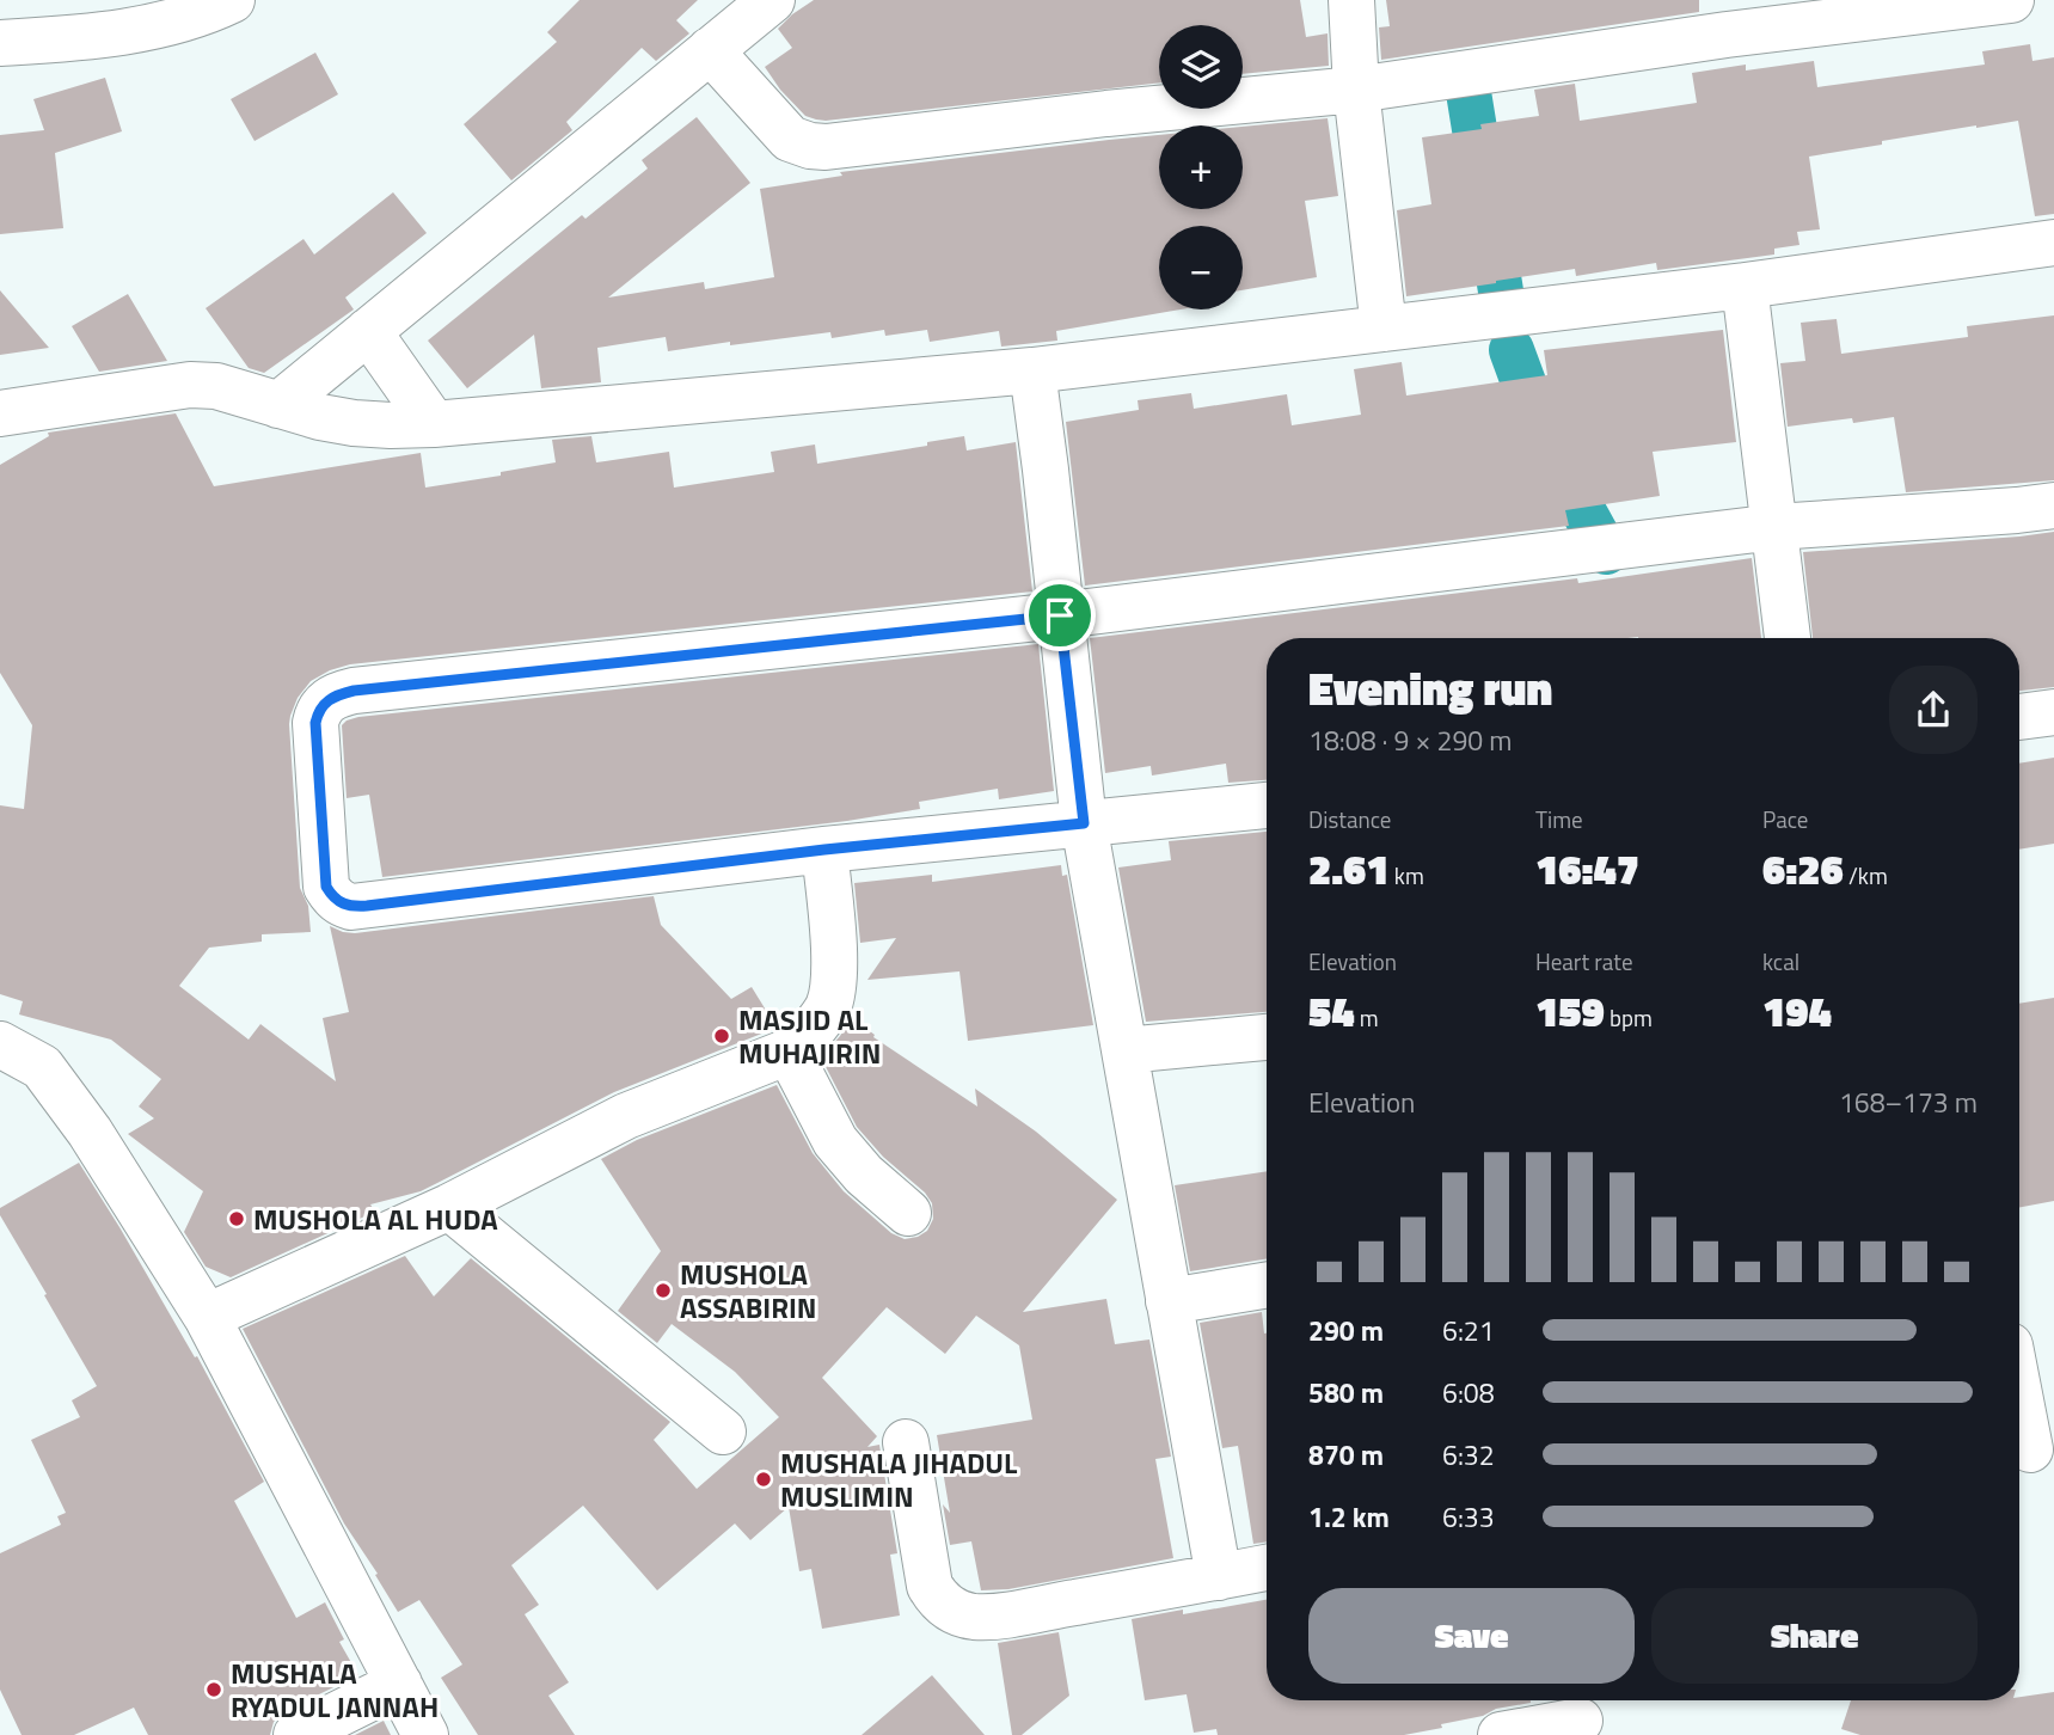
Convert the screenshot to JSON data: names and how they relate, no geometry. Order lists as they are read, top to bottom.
{
  "places": [
    "MASJID AL MUHAJIRIN",
    "MUSHOLA AL HUDA",
    "MUSHOLA ASSABIRIN",
    "MUSHALA JIHADUL MUSLIMIN",
    "MUSHALA RYADUL JANNAH"
  ],
  "page": {
    "map_buttons": ["+", "−"],
    "heading": ["Evening run", "18:08 · 9 × 290 m"],
    "stats": [
      ["Distance", "2.61 km"],
      ["Time", "16:47"],
      ["Pace", "6:26 /km"],
      ["Elevation", "54 m"],
      ["Heart rate", "159 bpm"],
      ["kcal", "194"]
    ],
    "chart": ["Elevation", "168–173 m"],
    "list": [
      {
        "name": "290 m",
        "note": "6:21"
      },
      {
        "name": "580 m",
        "note": "6:08"
      },
      {
        "name": "870 m",
        "note": "6:32"
      },
      {
        "name": "1.2 km",
        "note": "6:33"
      }
    ],
    "buttons": ["Save", "Share"]
  }
}
